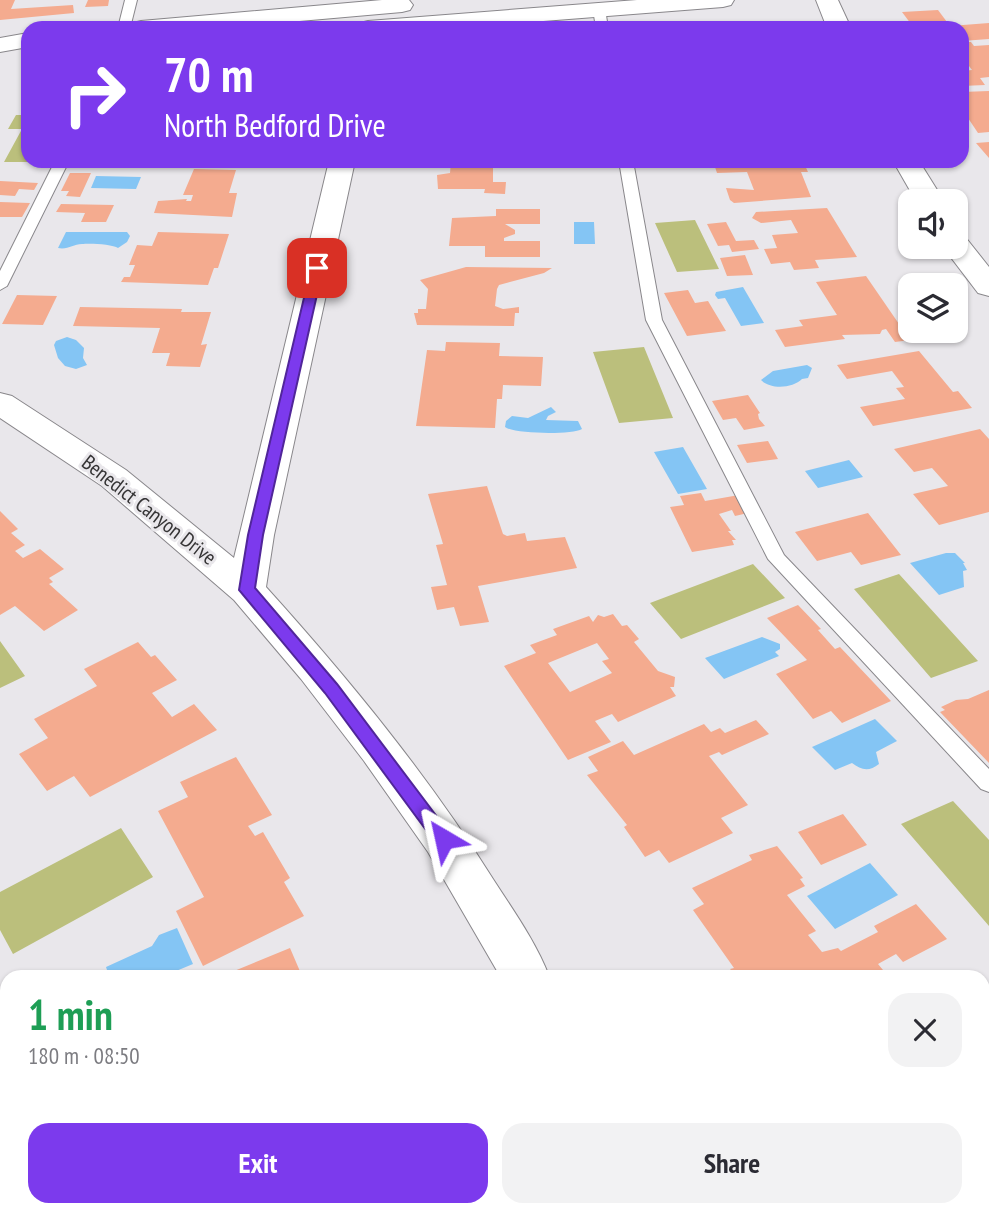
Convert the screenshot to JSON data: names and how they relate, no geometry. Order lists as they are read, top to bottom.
{
  "streets": {
    "street": ["Benedict Canyon Drive"]
  },
  "page": {
    "turn": ["70 m", "North Bedford Drive"],
    "heading": ["1 min", "180 m · 08:50"],
    "buttons": ["Exit", "Share"]
  }
}
